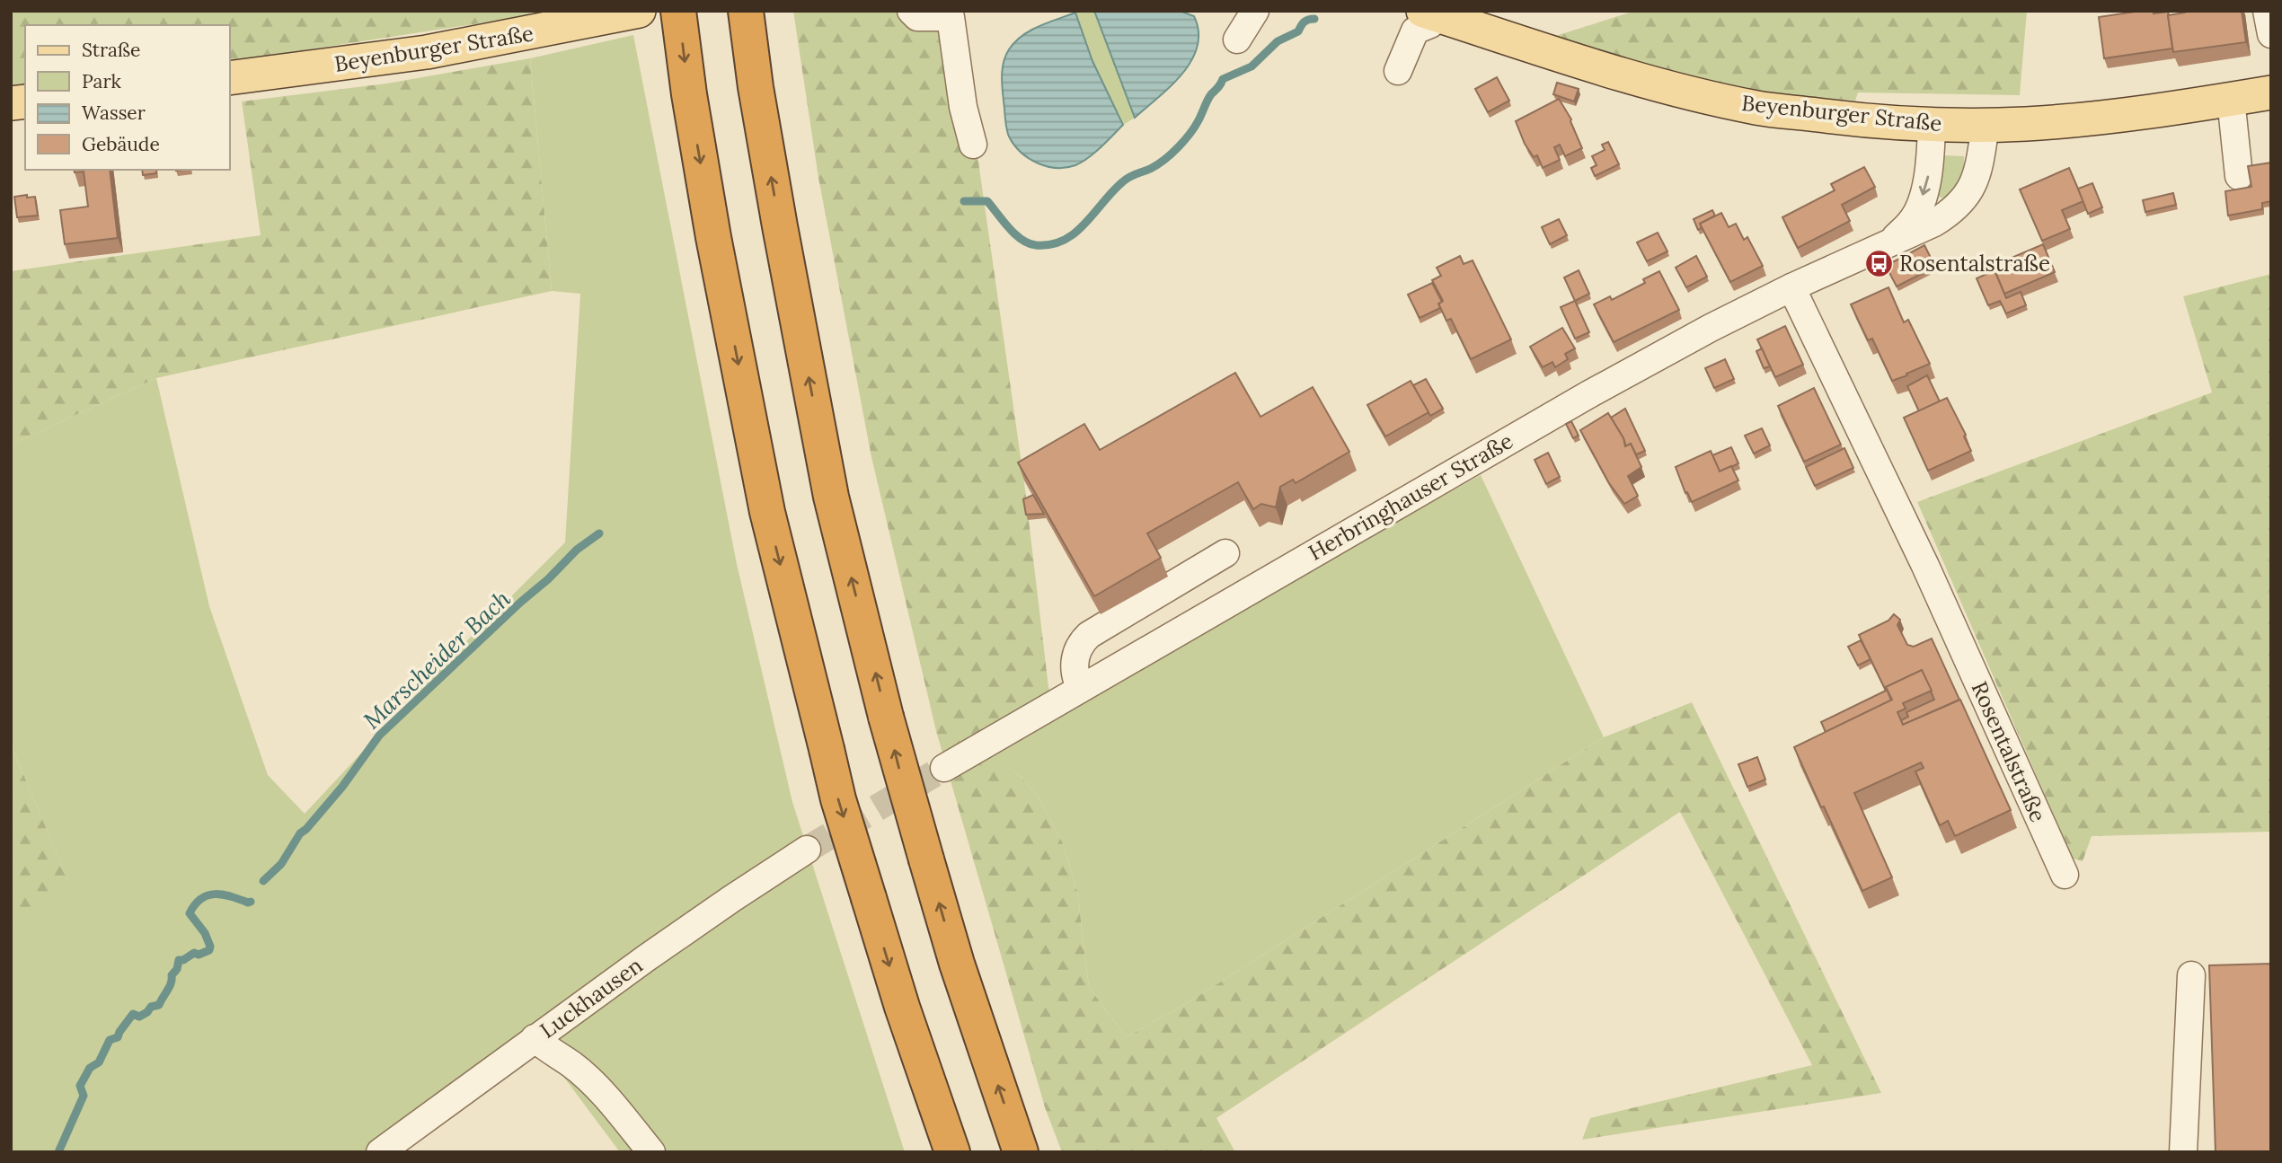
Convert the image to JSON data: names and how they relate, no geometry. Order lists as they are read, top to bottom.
{
  "streets": {
    "main road": ["Beyenburger Straße"],
    "street": ["Herbringhauser Straße", "Rosentalstraße", "Luckhausen"]
  },
  "crossings": [
    ["Beyenburger Straße", "Herbringhauser Straße"],
    ["Herbringhauser Straße", "Rosentalstraße"]
  ],
  "water": ["Marscheider Bach"],
  "places": {
    "bus stop": ["Rosentalstraße"]
  },
  "legend": [
    "Straße",
    "Park",
    "Wasser",
    "Gebäude"
  ]
}
